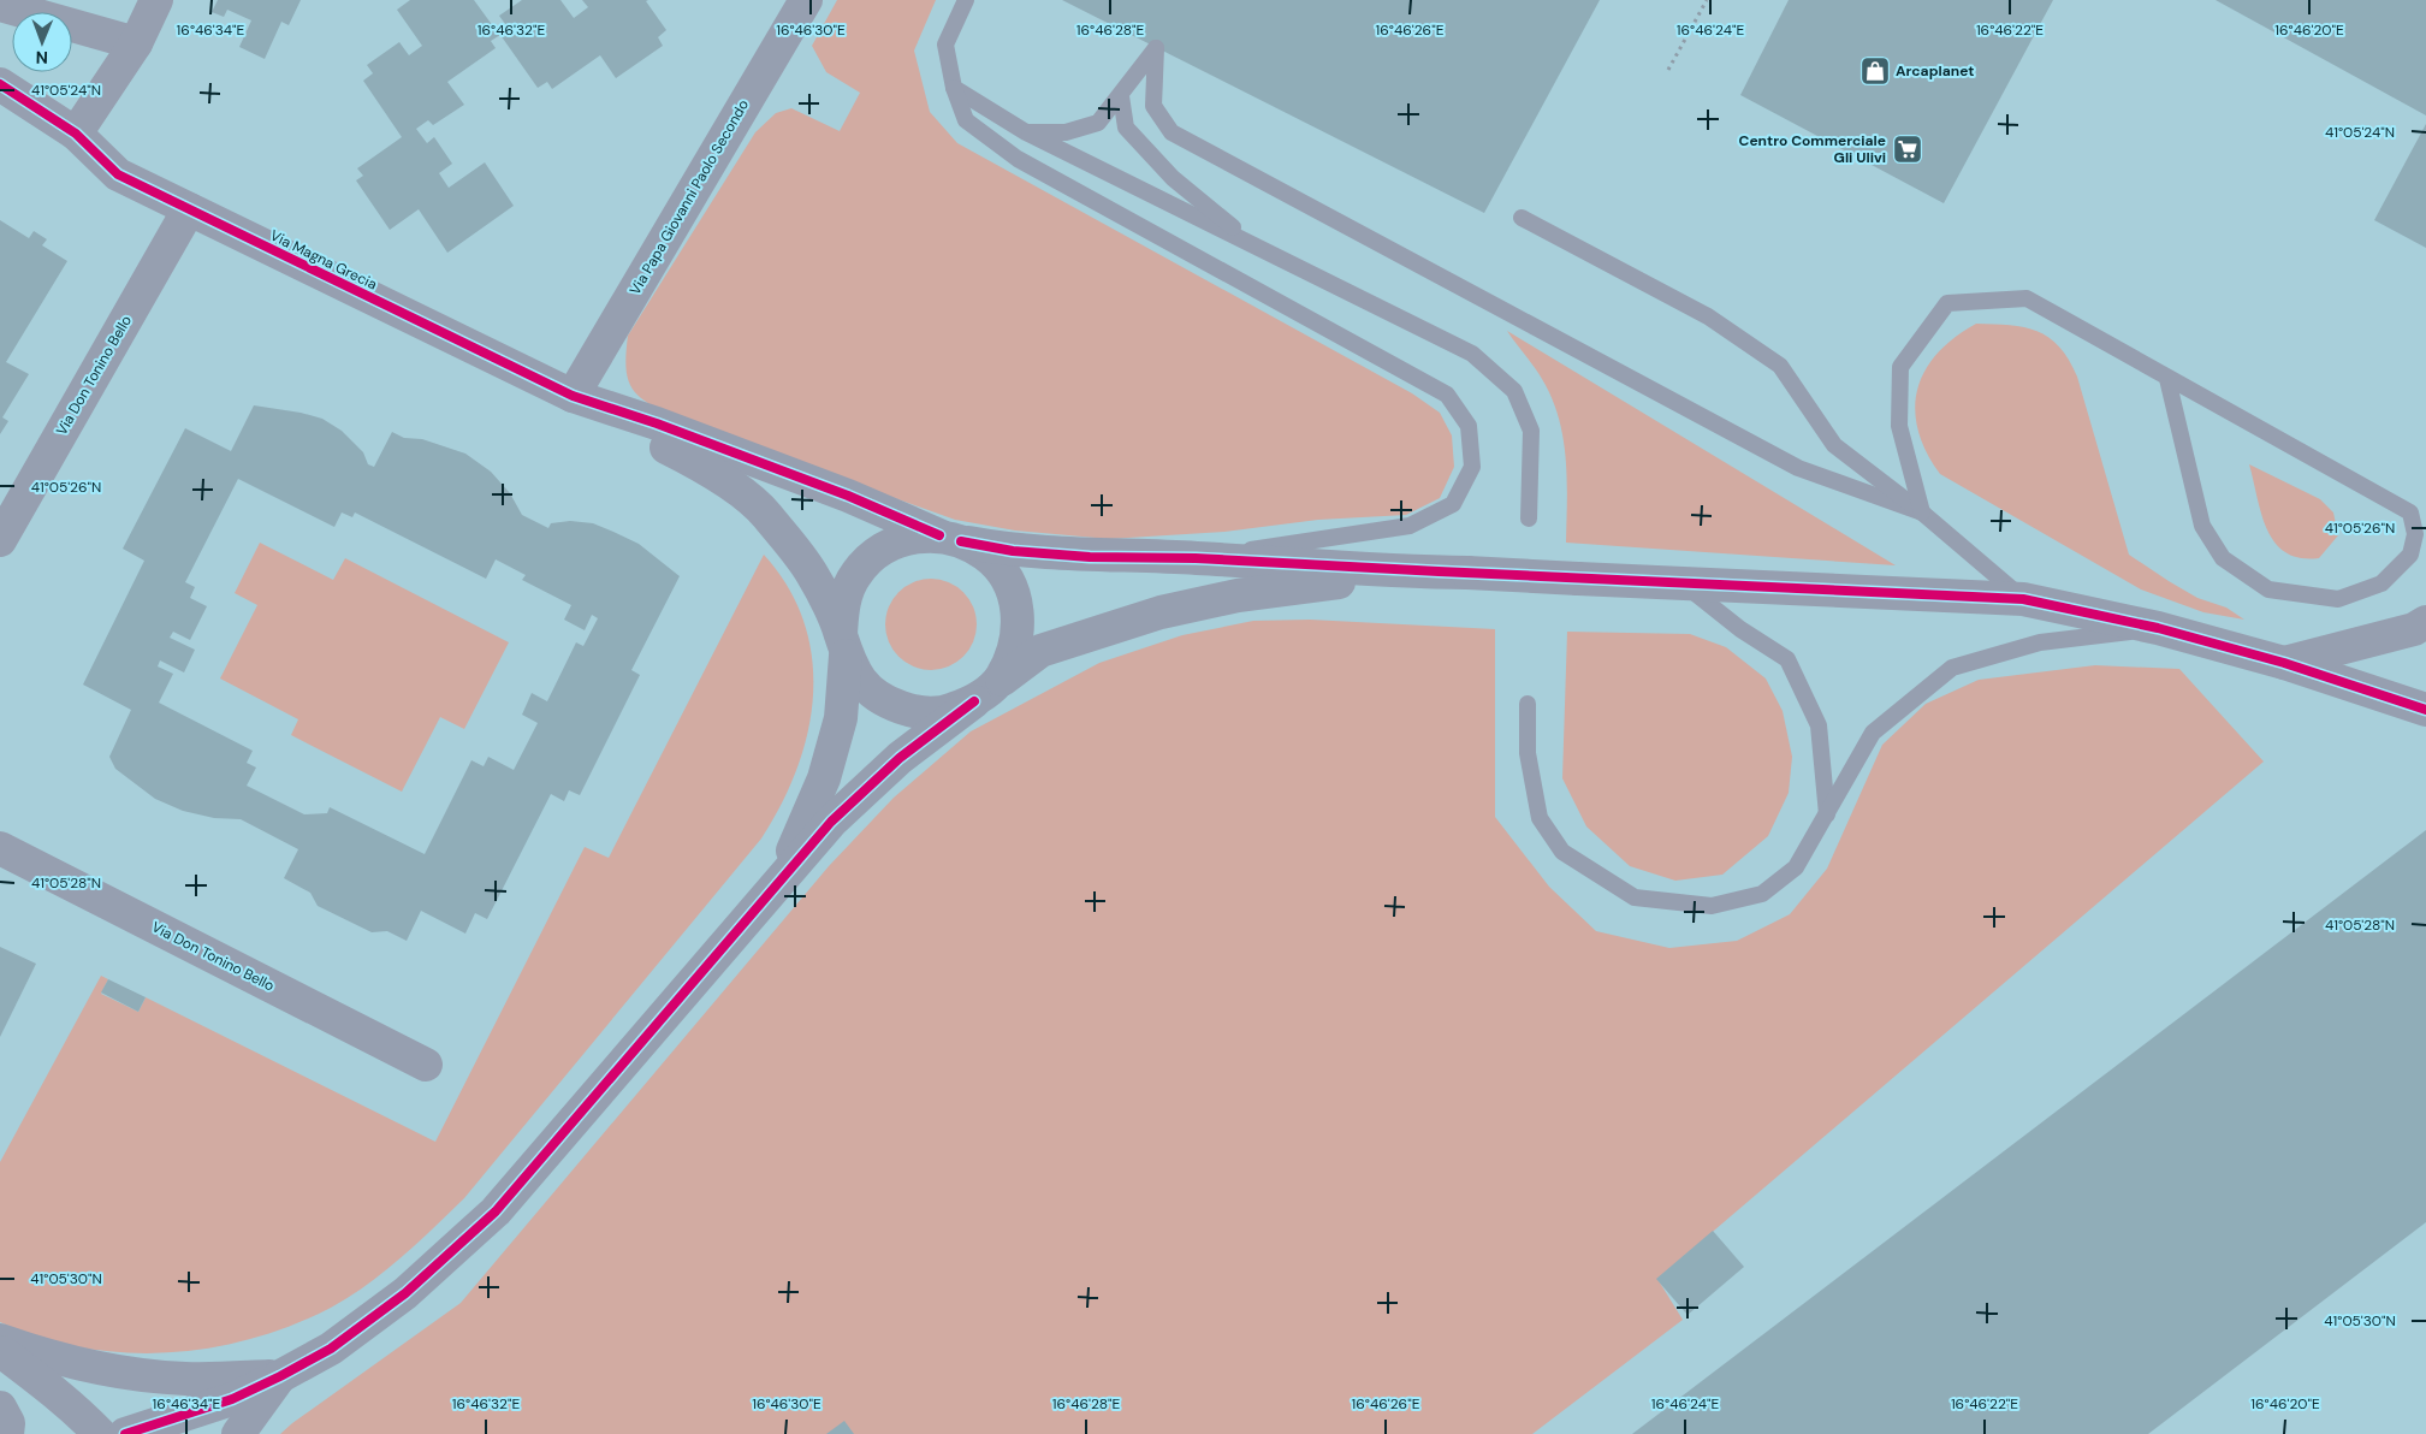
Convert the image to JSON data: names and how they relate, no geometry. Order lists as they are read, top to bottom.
{
  "streets": {
    "street": ["Via Papa Giovanni Paolo Secondo", "Via Magna Grecia", "Via Don Tonino Bello"]
  },
  "crossings": [
    ["Via Papa Giovanni Paolo Secondo", "Via Magna Grecia"],
    ["Via Magna Grecia", "Via Don Tonino Bello"]
  ],
  "places": {
    "shop": ["Arcaplanet"],
    "supermarket": ["Centro Commerciale Gli Ulivi"]
  },
  "north": "bottom",
  "coordinates": [
    "16°46'34\"E",
    "16°46'32\"E",
    "16°46'30\"E",
    "16°46'28\"E",
    "16°46'26\"E",
    "16°46'24\"E",
    "16°46'22\"E",
    "16°46'20\"E",
    "41°05'24\"N",
    "41°05'26\"N",
    "41°05'28\"N",
    "41°05'30\"N"
  ]
}
